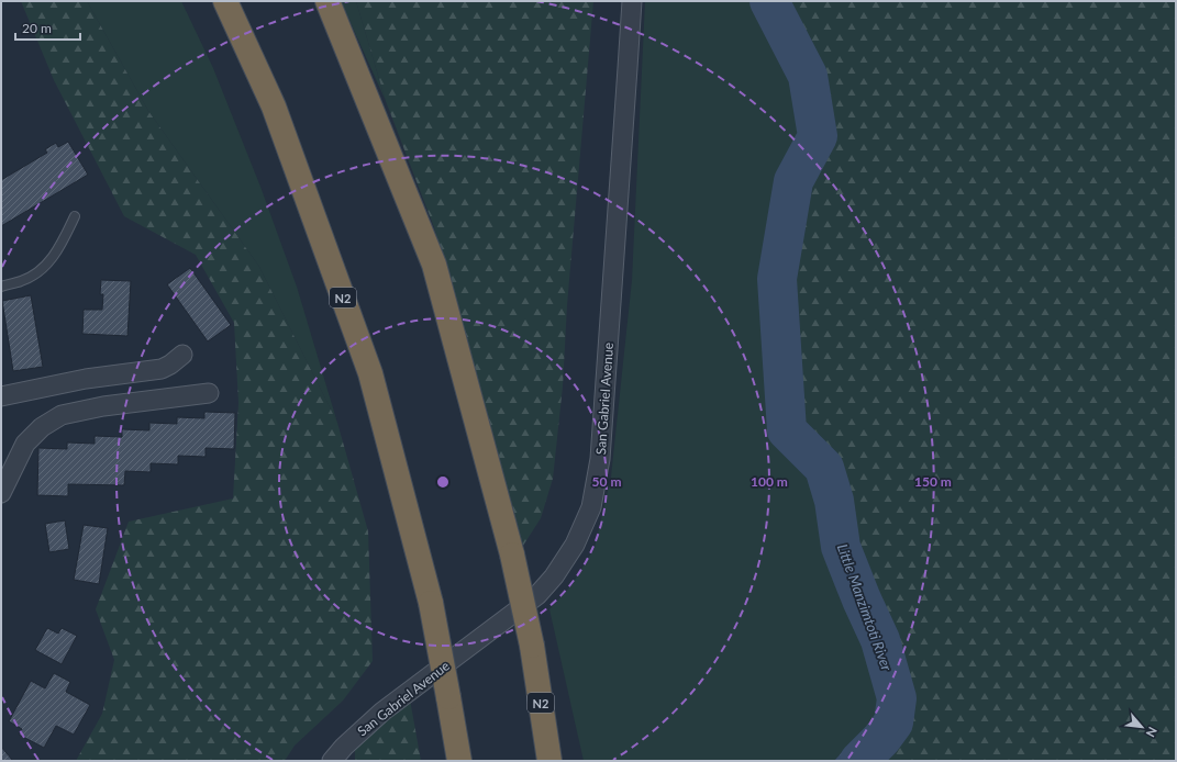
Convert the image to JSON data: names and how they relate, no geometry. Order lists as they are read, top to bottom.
{
  "streets": {
    "highway": ["N2"],
    "street": ["San Gabriel Avenue"]
  },
  "water": ["Little Manzimtoti River"],
  "scale_bar": "20 m",
  "north": "bottom right",
  "rings": ["50 m", "100 m", "150 m"]
}
